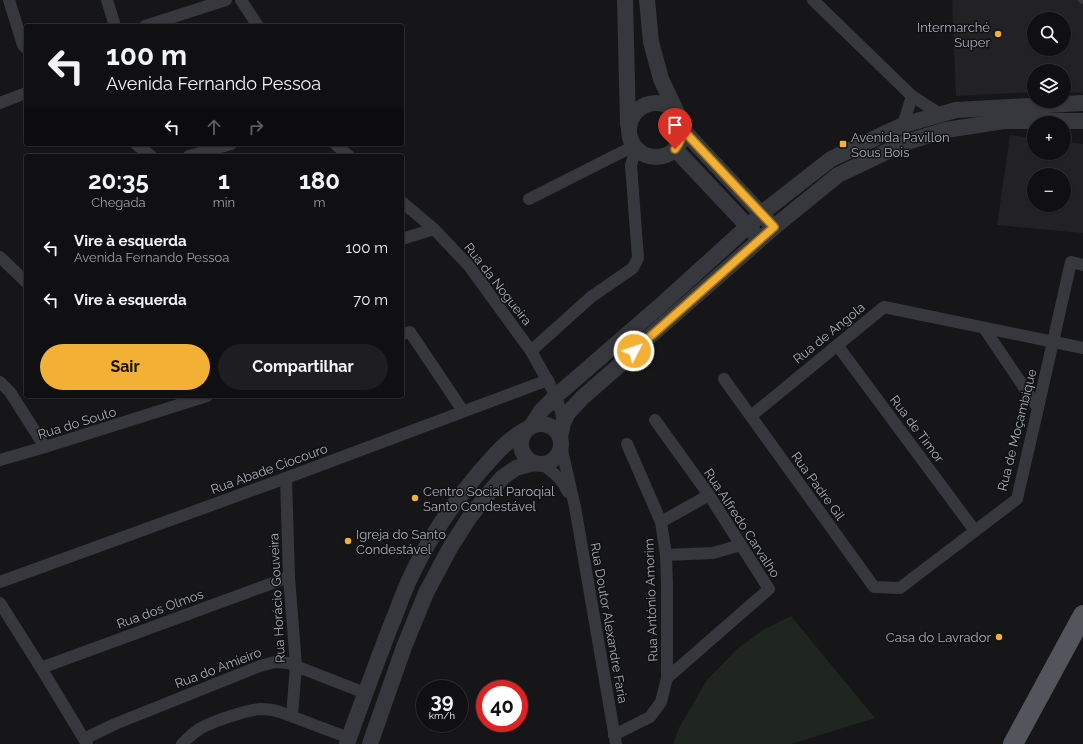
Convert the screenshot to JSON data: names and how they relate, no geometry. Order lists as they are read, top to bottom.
{
  "streets": {
    "street": [
      "Rua da Nogueira",
      "Rua de Angola",
      "Rua do Souto",
      "Rua de Timor",
      "Rua de Moçambique",
      "Rua Abade Ciocouro",
      "Rua Padre Gil",
      "Rua Alfredo Carvalho",
      "Rua Horácio Gouveira",
      "Rua António Amorim",
      "Rua dos Olmos",
      "Rua Doutor Alexandre Faria",
      "Rua do Amieiro"
    ]
  },
  "crossings": [
    ["Rua da Nogueira", "Rua Abade Ciocouro"],
    ["Rua da Nogueira", "Rua Doutor Alexandre Faria"],
    ["Rua de Angola", "Rua de Timor"],
    ["Rua de Angola", "Rua de Moçambique"],
    ["Rua de Angola", "Rua Padre Gil"],
    ["Rua de Timor", "Rua de Moçambique"],
    ["Rua de Moçambique", "Rua Padre Gil"],
    ["Rua Abade Ciocouro", "Rua Horácio Gouveira"],
    ["Rua Alfredo Carvalho", "Rua António Amorim"],
    ["Rua Horácio Gouveira", "Rua dos Olmos"],
    ["Rua Horácio Gouveira", "Rua do Amieiro"],
    ["Rua António Amorim", "Rua Doutor Alexandre Faria"]
  ],
  "places": {
    "other": [
      "Intermarché Super",
      "Centro Social Paroqial Santo Condestável",
      "Igreja do Santo Condestável",
      "Casa do Lavrador"
    ],
    "transit": ["Avenida Pavillon Sous Bois"]
  },
  "page": {
    "map_buttons": ["+", "−"],
    "turn": ["100 m", "Avenida Fernando Pessoa"],
    "eta": [
      "20:35",
      "Chegada",
      "1",
      "min",
      "180",
      "m"
    ],
    "list": [
      {
        "name": "Vire à esquerda",
        "note": "Avenida Fernando Pessoa",
        "value": "100 m"
      },
      {
        "name": "Vire à esquerda",
        "value": "70 m"
      }
    ],
    "buttons": ["Sair", "Compartilhar"],
    "speed": "39 km/h",
    "limit": "40"
  }
}
